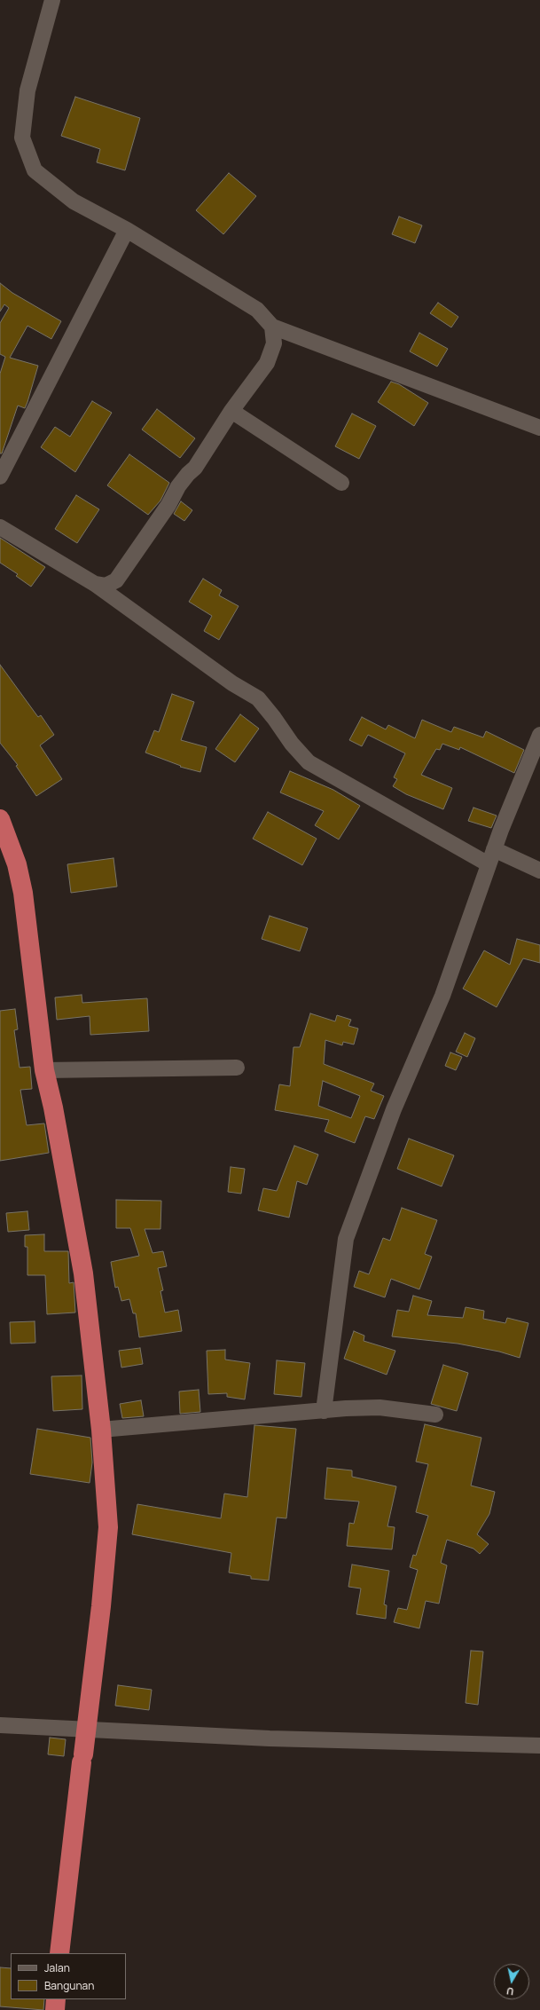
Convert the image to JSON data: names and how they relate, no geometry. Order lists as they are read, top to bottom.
{
  "legend": ["Jalan", "Bangunan"],
  "north": "bottom"
}
